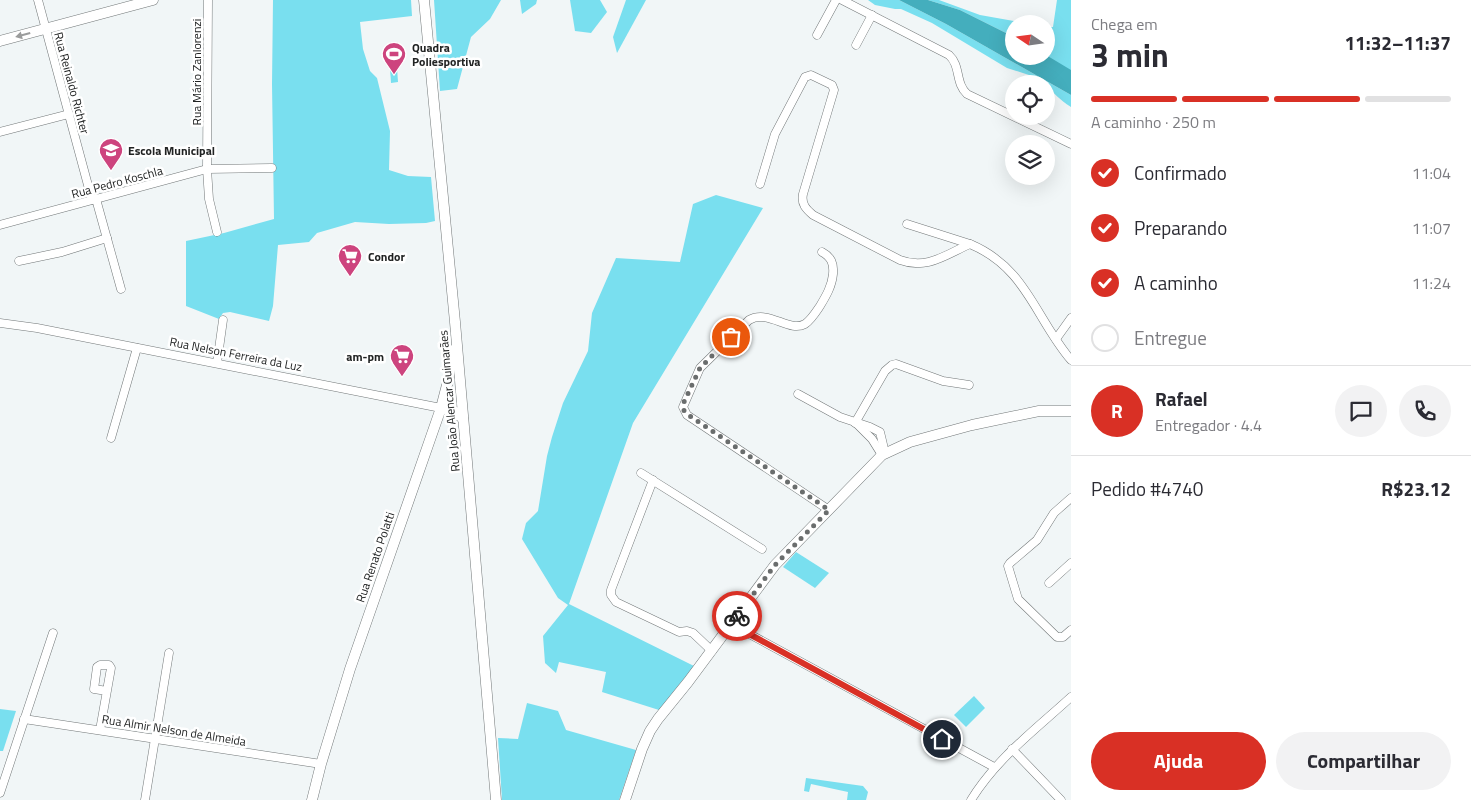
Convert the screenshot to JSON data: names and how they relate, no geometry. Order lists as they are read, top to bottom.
{
  "streets": {
    "main road": ["Rua Nelson Ferreira da Luz", "Rua João Alencar Guimarães", "Rua Renato Polatti"],
    "street": [
      "Rua Mário Zanlorenzi",
      "Rua Reinaldo Richter",
      "Rua Pedro Koschla",
      "Rua Almir Nelson de Almeida"
    ]
  },
  "crossings": [
    ["Rua Mário Zanlorenzi", "Rua Pedro Koschla"],
    ["Rua Reinaldo Richter", "Rua Pedro Koschla"],
    ["Rua Nelson Ferreira da Luz", "Rua João Alencar Guimarães"],
    ["Rua Nelson Ferreira da Luz", "Rua Renato Polatti"],
    ["Rua João Alencar Guimarães", "Rua Renato Polatti"],
    ["Rua Renato Polatti", "Rua Almir Nelson de Almeida"]
  ],
  "places": {
    "sports": ["Quadra Poliesportiva"],
    "school or university": ["Escola Municipal"],
    "supermarket": ["Condor", "am-pm"]
  },
  "north": "left",
  "page": {
    "heading": ["3 min", "Chega em", "11:32–11:37"],
    "panel": [
      "Rafael",
      "Entregador · 4.4",
      "Pedido #4740",
      "R$23.12"
    ],
    "bar": "A caminho · 250 m",
    "list": [
      ["Confirmado", "11:04"],
      ["Preparando", "11:07"],
      ["A caminho", "11:24"],
      "Entregue"
    ],
    "round": "R",
    "buttons": ["Ajuda", "Compartilhar"]
  }
}
